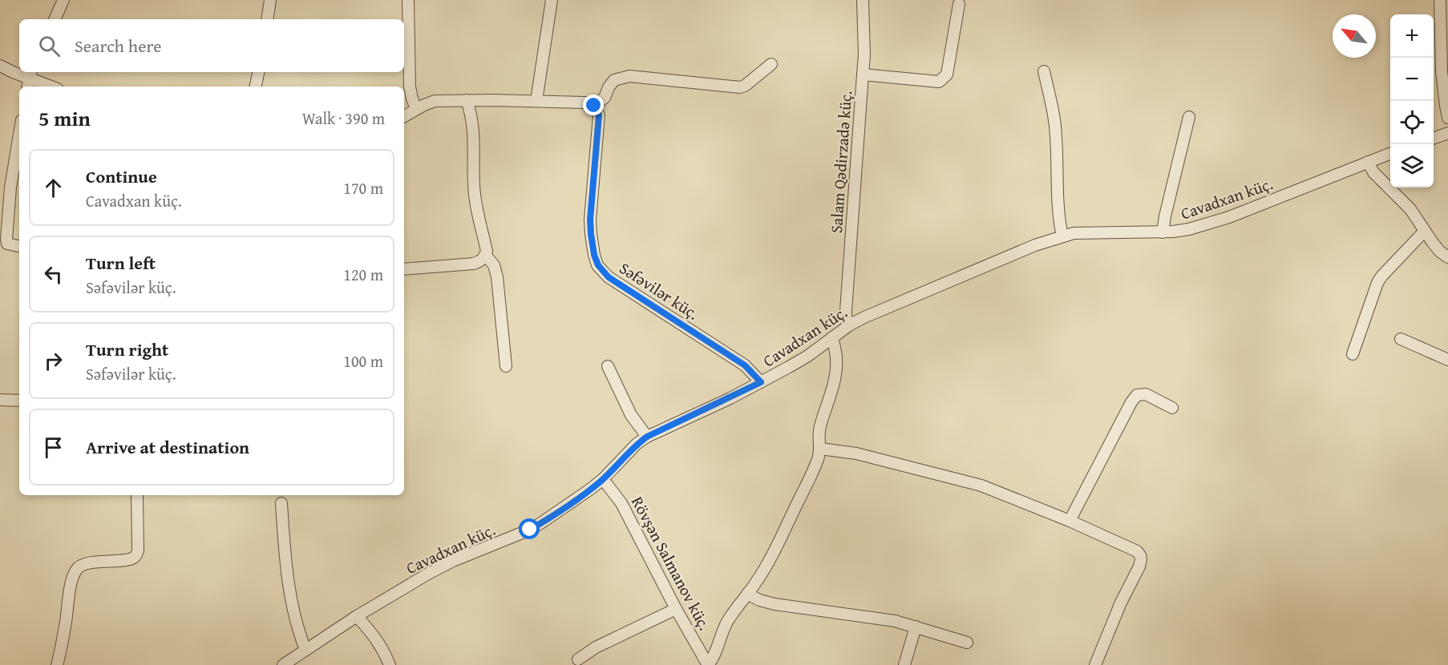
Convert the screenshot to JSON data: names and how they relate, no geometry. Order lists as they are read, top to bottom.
{
  "streets": {
    "street": [
      "Salam Qədirzadə küç.",
      "Cavadxan küç.",
      "Səfəvilər küç.",
      "Rövşən Salmanov küç."
    ]
  },
  "crossings": [
    ["Salam Qədirzadə küç.", "Cavadxan küç."],
    ["Cavadxan küç.", "Səfəvilər küç."],
    ["Cavadxan küç.", "Rövşən Salmanov küç."]
  ],
  "north": "top left",
  "page": {
    "map_buttons": ["+", "−"],
    "search": "Search here",
    "heading": ["5 min", "Walk · 390 m"],
    "list": [
      ["Continue", "Cavadxan küç.", "170 m"],
      ["Turn left", "Səfəvilər küç.", "120 m"],
      ["Turn right", "Səfəvilər küç.", "100 m"],
      "Arrive at destination"
    ]
  }
}
